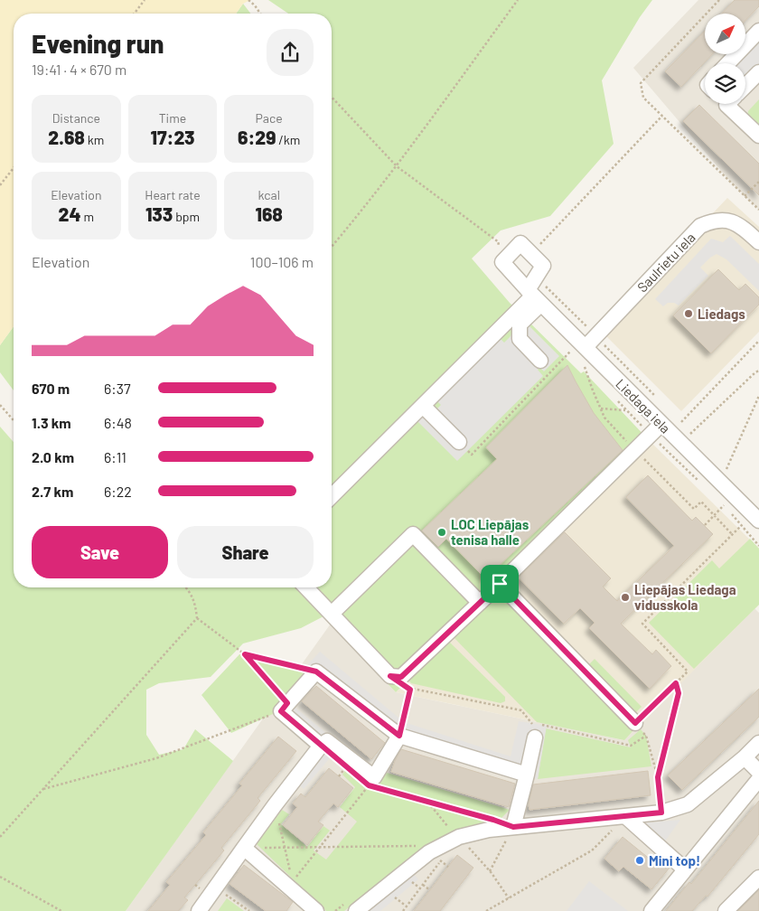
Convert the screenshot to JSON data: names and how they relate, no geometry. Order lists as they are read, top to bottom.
{
  "streets": {
    "street": ["Saulrietu iela", "Liedaga iela"]
  },
  "crossings": [
    ["Saulrietu iela", "Liedaga iela"]
  ],
  "places": [
    "Liedags",
    "LOC Liepājas tenisa halle",
    "Liepājas Liedaga vidusskola",
    "Mini top!"
  ],
  "north": "top right",
  "page": {
    "heading": ["Evening run", "19:41 · 4 × 670 m"],
    "stats": [
      ["Distance", "2.68 km"],
      ["Time", "17:23"],
      ["Pace", "6:29 /km"],
      ["Elevation", "24 m"],
      ["Heart rate", "133 bpm"],
      ["kcal", "168"]
    ],
    "chart": ["Elevation", "100–106 m"],
    "list": [
      {
        "name": "670 m",
        "note": "6:37"
      },
      {
        "name": "1.3 km",
        "note": "6:48"
      },
      {
        "name": "2.0 km",
        "note": "6:11"
      },
      {
        "name": "2.7 km",
        "note": "6:22"
      }
    ],
    "buttons": ["Save", "Share"]
  }
}
